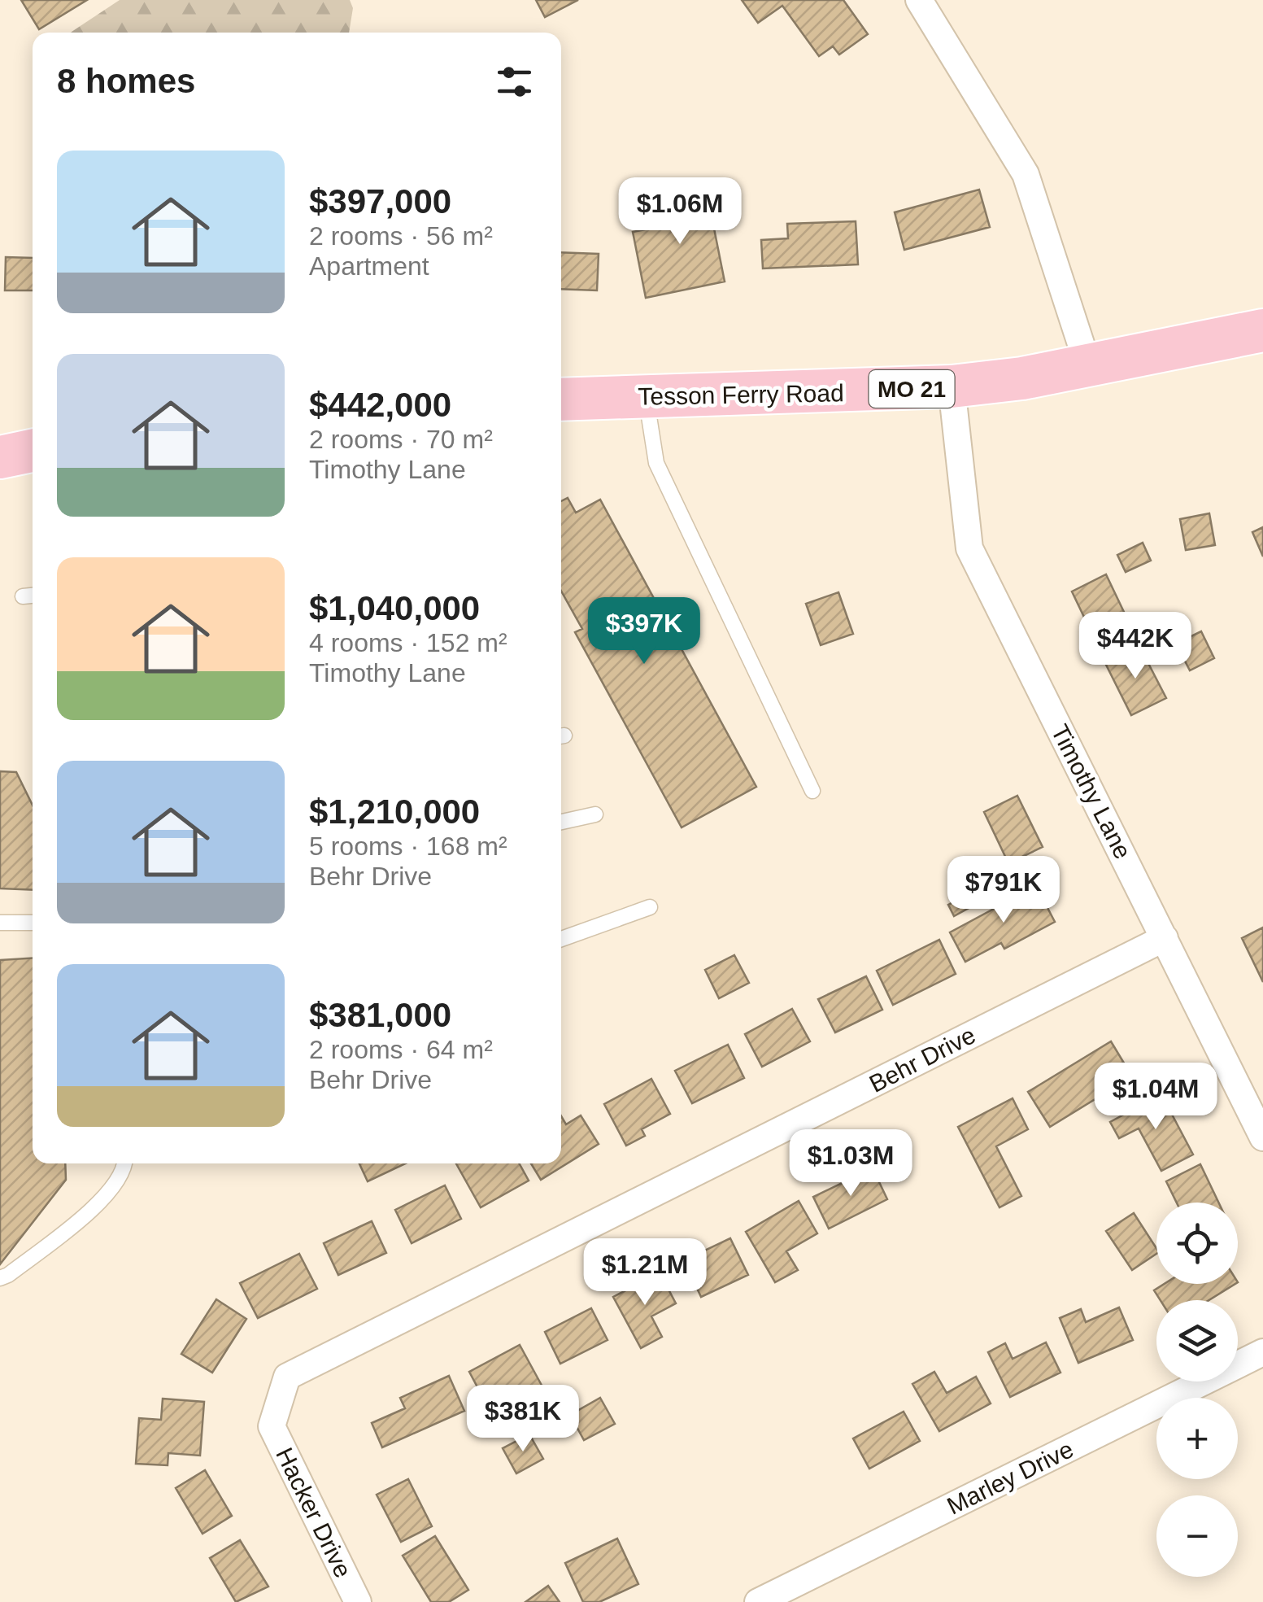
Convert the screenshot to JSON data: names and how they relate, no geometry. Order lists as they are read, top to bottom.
{
  "streets": {
    "main road": ["MO 21", "Tesson Ferry Road"],
    "street": [
      "Timothy Lane",
      "Behr Drive",
      "Marley Drive",
      "Hacker Drive"
    ]
  },
  "crossings": [
    ["Tesson Ferry Road", "Timothy Lane"],
    ["Timothy Lane", "Behr Drive"],
    ["Behr Drive", "Hacker Drive"]
  ],
  "page": {
    "heading": "8 homes",
    "list": [
      {
        "name": "$397,000",
        "note": "2 rooms · 56 m² · Apartment"
      },
      {
        "name": "$442,000",
        "note": "2 rooms · 70 m² · Timothy Lane"
      },
      {
        "name": "$1,040,000",
        "note": "4 rooms · 152 m² · Timothy Lane"
      },
      {
        "name": "$1,210,000",
        "note": "5 rooms · 168 m² · Behr Drive"
      },
      {
        "name": "$381,000",
        "note": "2 rooms · 64 m² · Behr Drive"
      }
    ],
    "price": [
      "$1.06M",
      "$397K",
      "$442K",
      "$791K",
      "$1.04M",
      "$1.03M",
      "$1.21M",
      "$381K"
    ],
    "map_buttons": ["+", "−"]
  }
}
